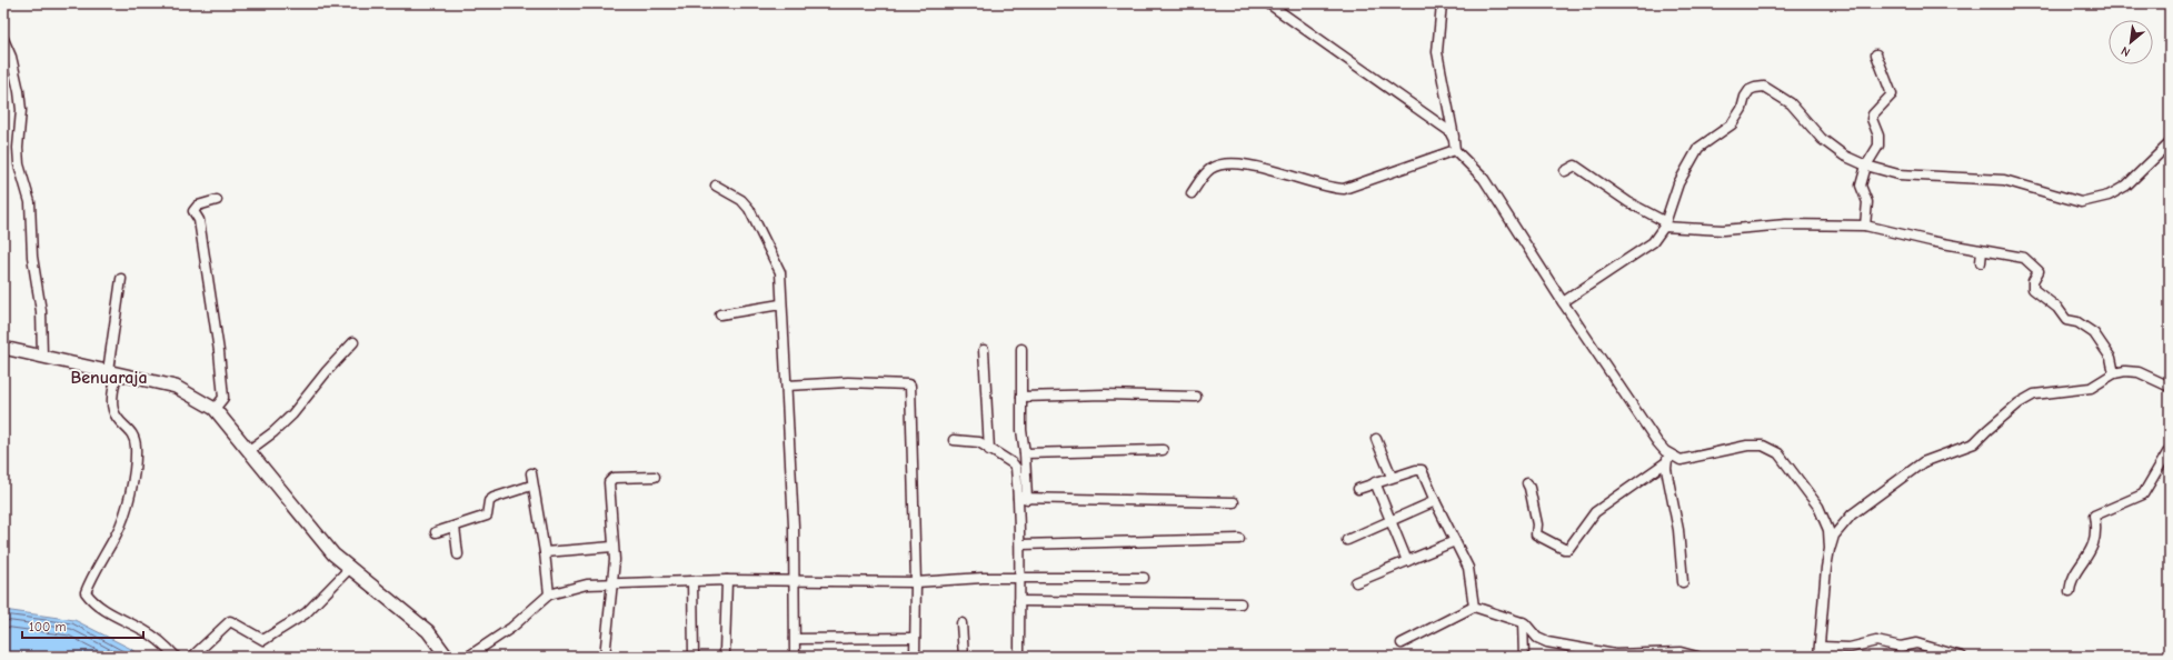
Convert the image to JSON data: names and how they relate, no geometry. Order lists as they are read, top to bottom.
{
  "districts": ["Benuaraja"],
  "scale_bar": "100 m",
  "north": "bottom left"
}
